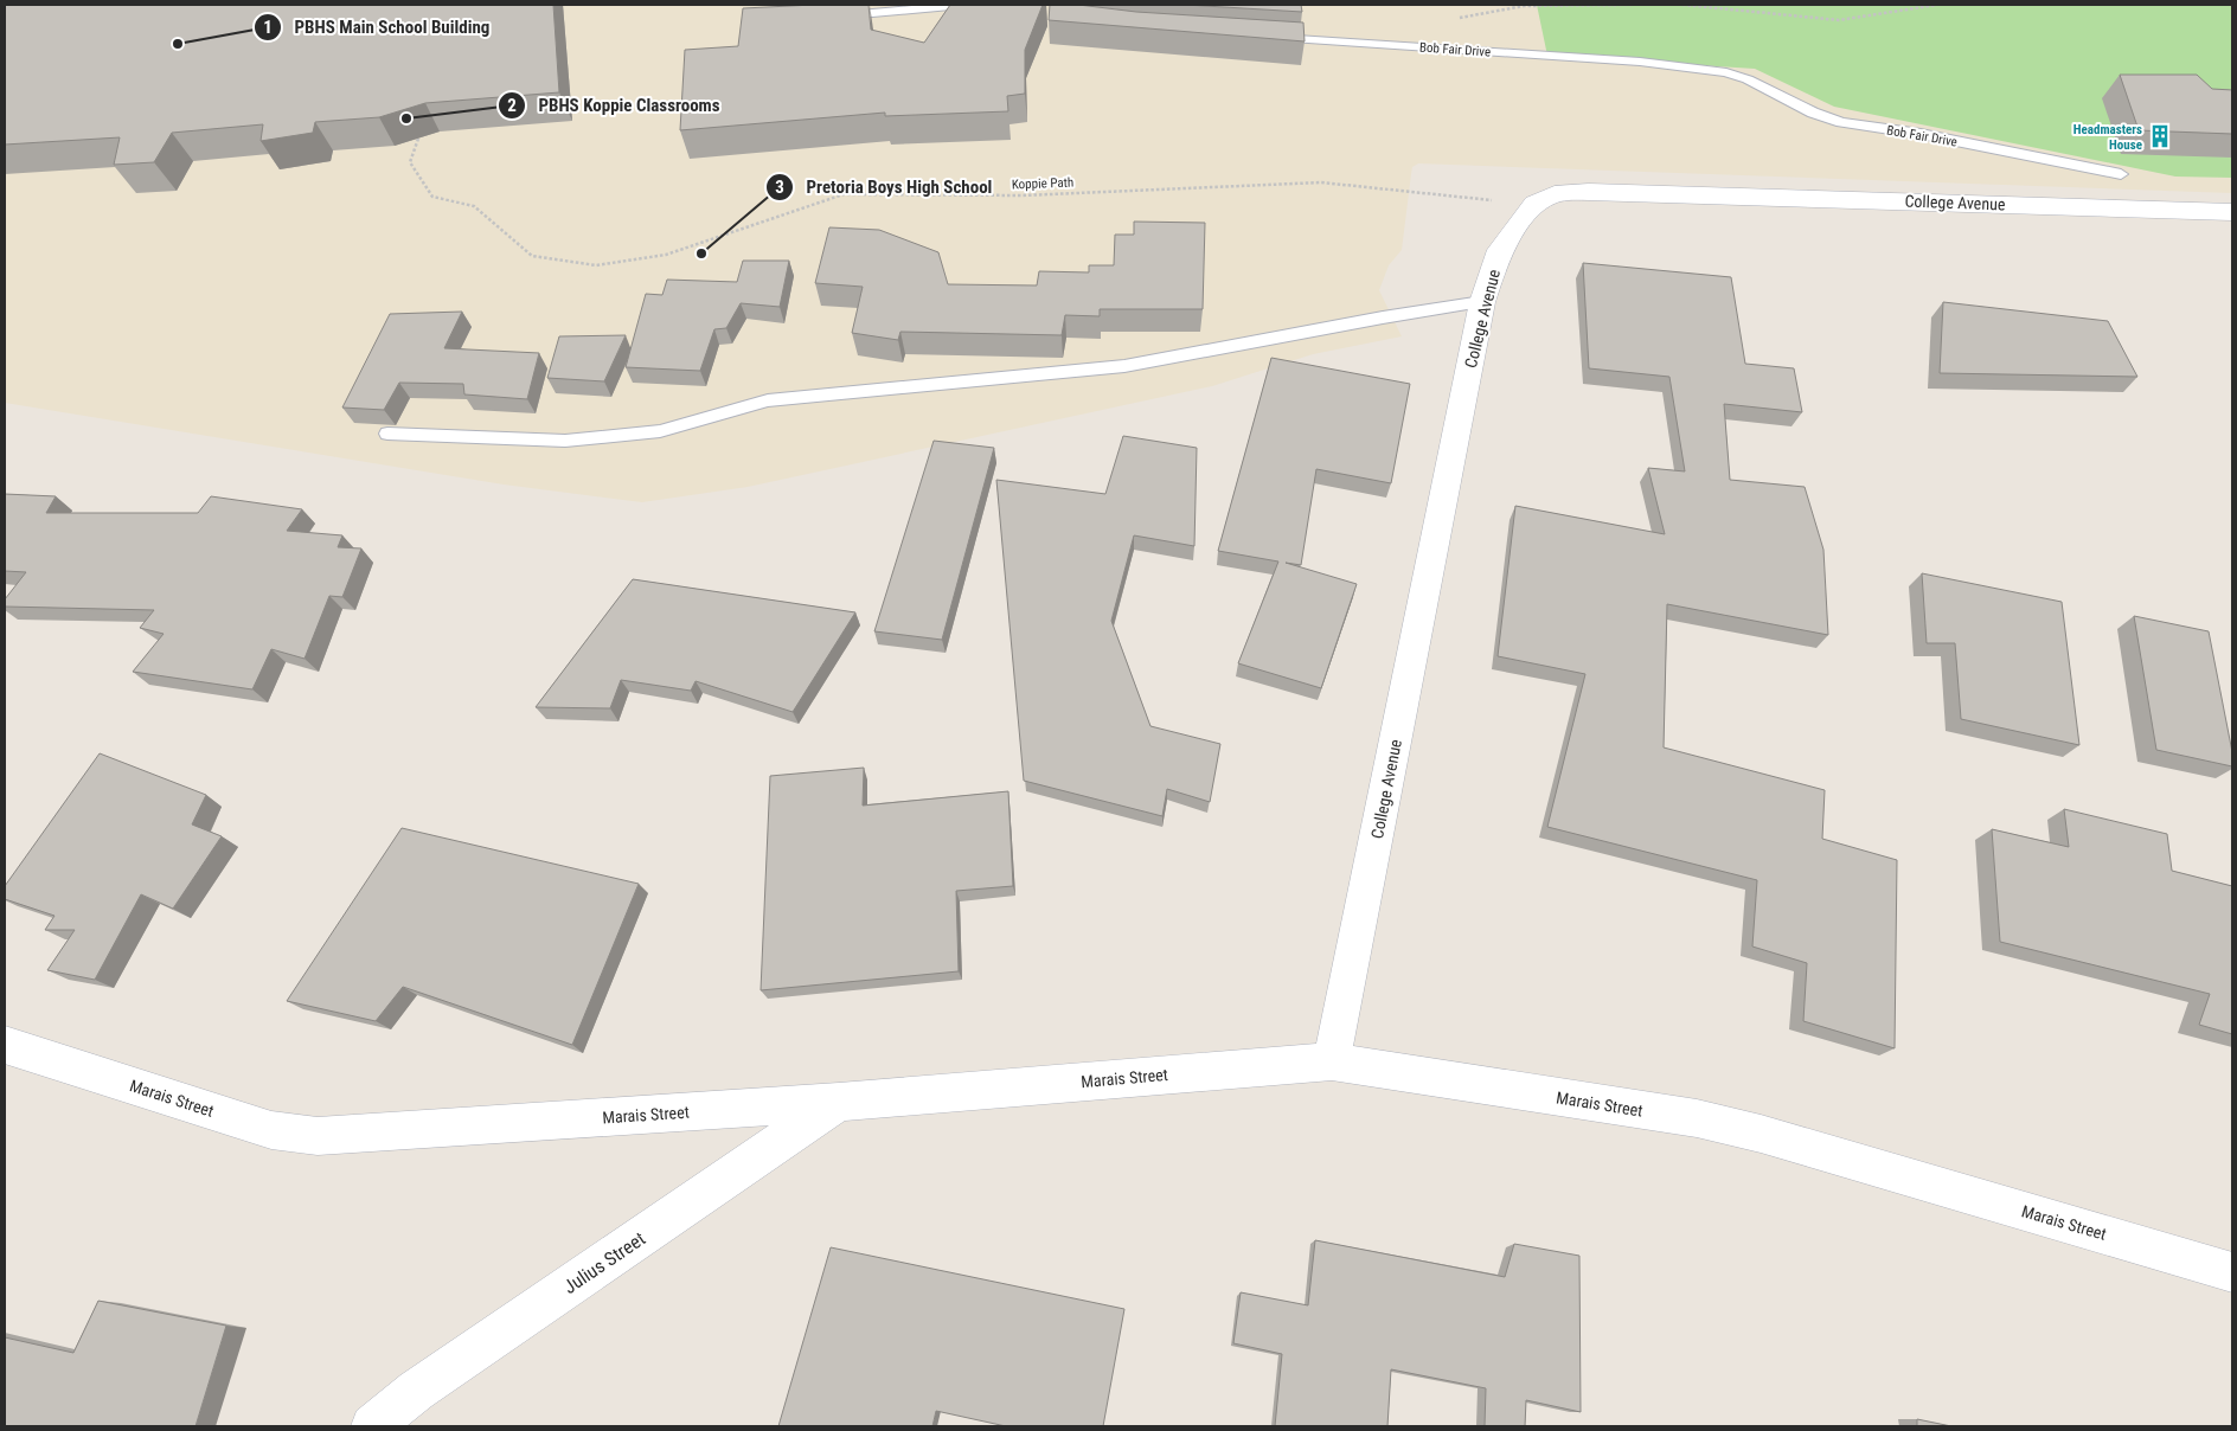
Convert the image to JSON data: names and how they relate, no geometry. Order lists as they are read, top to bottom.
{
  "streets": {
    "street": ["College Avenue", "Marais Street", "Julius Street"],
    "lane": ["Bob Fair Drive"],
    "path": ["Koppie Path"]
  },
  "crossings": [
    ["Koppie Path", "College Avenue"],
    ["College Avenue", "Marais Street"],
    ["Marais Street", "Julius Street"]
  ],
  "places": {
    "other": ["PBHS Main School Building", "PBHS Koppie Classrooms", "Pretoria Boys High School"],
    "building": ["Headmasters House"]
  }
}
